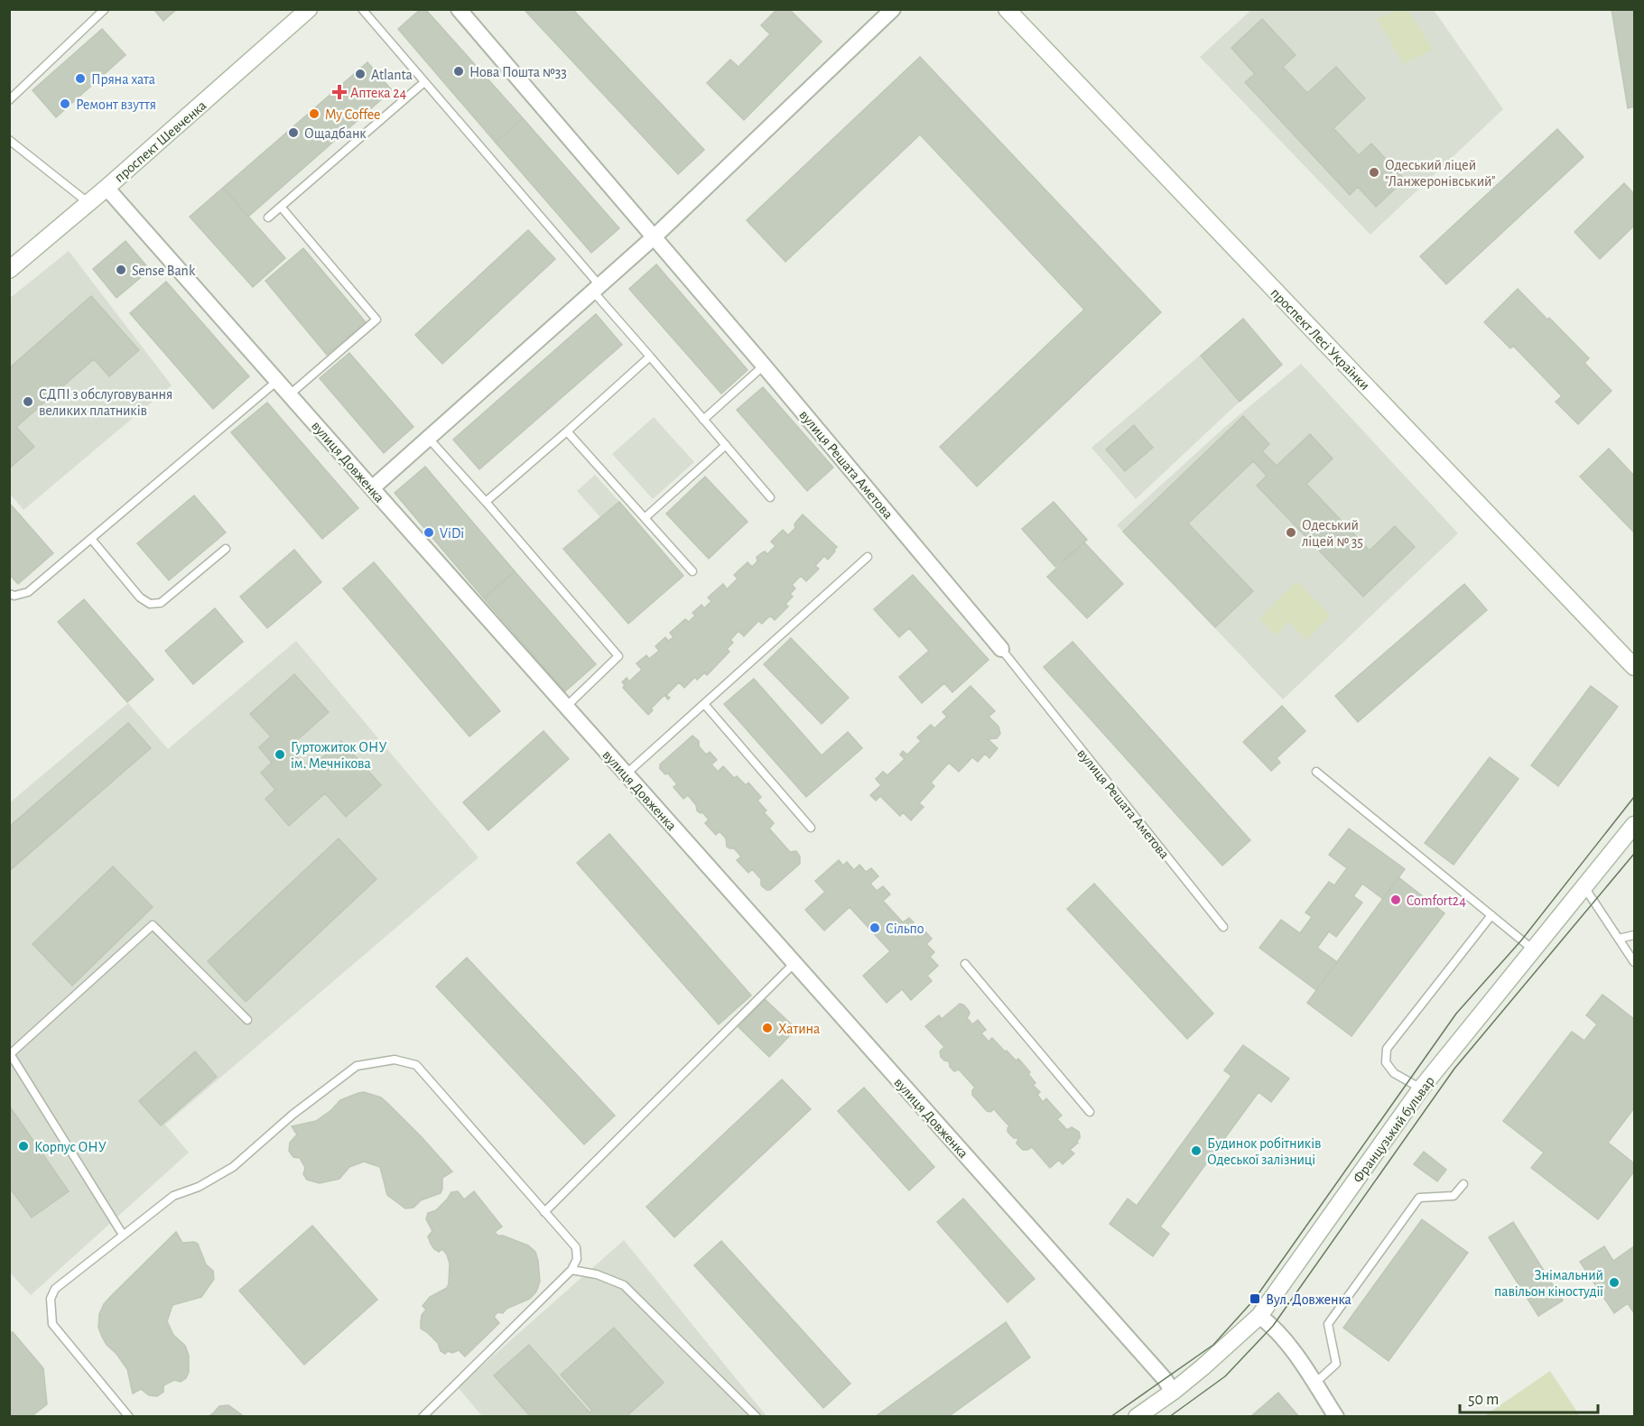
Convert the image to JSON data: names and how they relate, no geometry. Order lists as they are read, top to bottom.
{
  "streets": {
    "street": [
      "проспект Шевченка",
      "проспект Лесі Українки",
      "вулиця Довженка",
      "вулиця Решата Аметова",
      "Французький бульвар"
    ]
  },
  "crossings": [
    ["проспект Шевченка", "вулиця Довженка"],
    ["вулиця Довженка", "Французький бульвар"]
  ],
  "places": {
    "other": [
      "Нова Пошта №33",
      "Atlanta",
      "Пряна хата",
      "Ремонт взуття",
      "My Coffee",
      "Ощадбанк",
      "Одеський ліцей \"Ланжеронівський\"",
      "Sense Bank",
      "СДПІ з обслуговування великих платників",
      "ViDi",
      "Одеський ліцей № 35",
      "Гуртожиток ОНУ ім. Мечнікова",
      "Comfort24",
      "Сільпо",
      "Хатина",
      "Корпус ОНУ",
      "Будинок робітників Одеської залізниці",
      "Знімальний павільон кіностудії"
    ],
    "health": ["Аптека 24"],
    "transit": ["Вул. Довженка"]
  },
  "scale_bar": "50 m"
}
